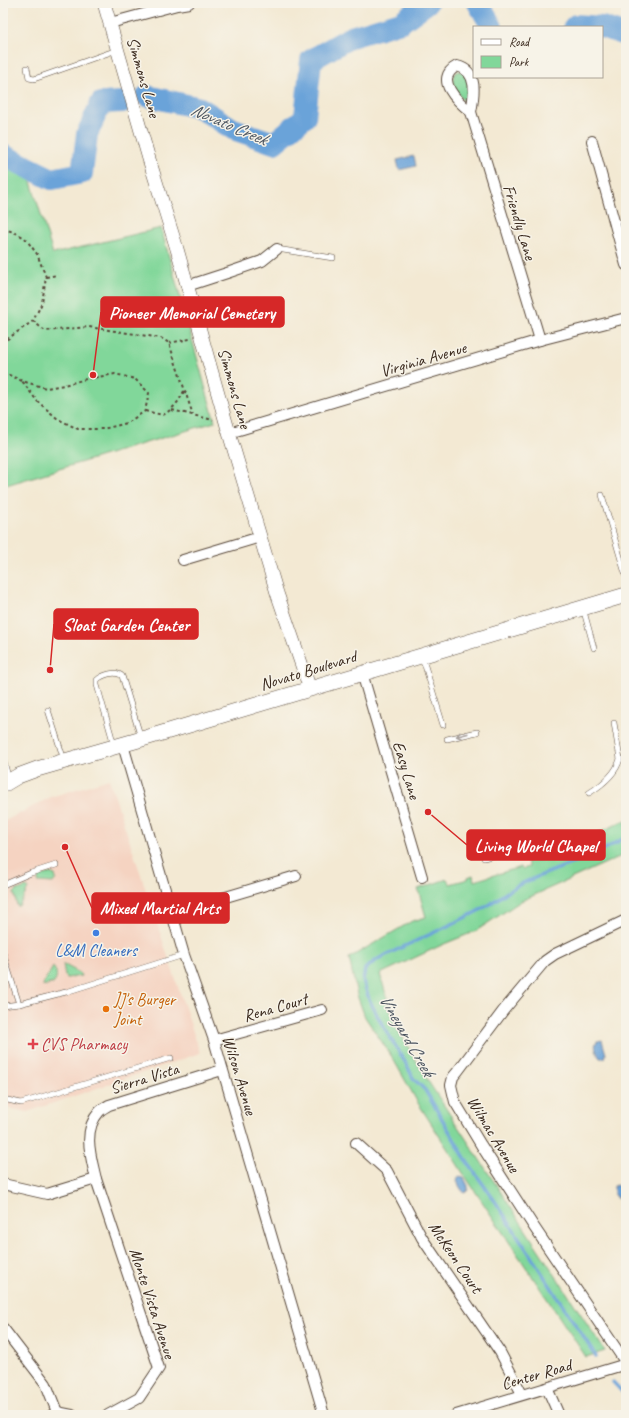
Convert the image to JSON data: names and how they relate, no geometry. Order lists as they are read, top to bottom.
{
  "streets": {
    "main road": ["Novato Boulevard"],
    "street": [
      "Simmons Lane",
      "Friendly Lane",
      "Virginia Avenue",
      "Easy Lane",
      "Rena Court",
      "Wilson Avenue",
      "Sierra Vista",
      "Wilmac Avenue",
      "McKeon Court",
      "Monte Vista Avenue",
      "Center Road"
    ]
  },
  "crossings": [
    ["Simmons Lane", "Virginia Avenue"],
    ["Simmons Lane", "Novato Boulevard"],
    ["Friendly Lane", "Virginia Avenue"],
    ["Novato Boulevard", "Easy Lane"],
    ["Novato Boulevard", "Wilson Avenue"],
    ["Rena Court", "Wilson Avenue"],
    ["Wilson Avenue", "Sierra Vista"],
    ["Sierra Vista", "Monte Vista Avenue"],
    ["Wilmac Avenue", "Center Road"],
    ["McKeon Court", "Center Road"]
  ],
  "water": ["Novato Creek", "Vineyard Creek"],
  "places": {
    "other": [
      "Pioneer Memorial Cemetery",
      "Sloat Garden Center",
      "Living World Chapel",
      "Mixed Martial Arts",
      "L&M Cleaners",
      "JJ's Burger Joint"
    ],
    "health": ["CVS Pharmacy"]
  },
  "legend": ["Road", "Park"]
}
